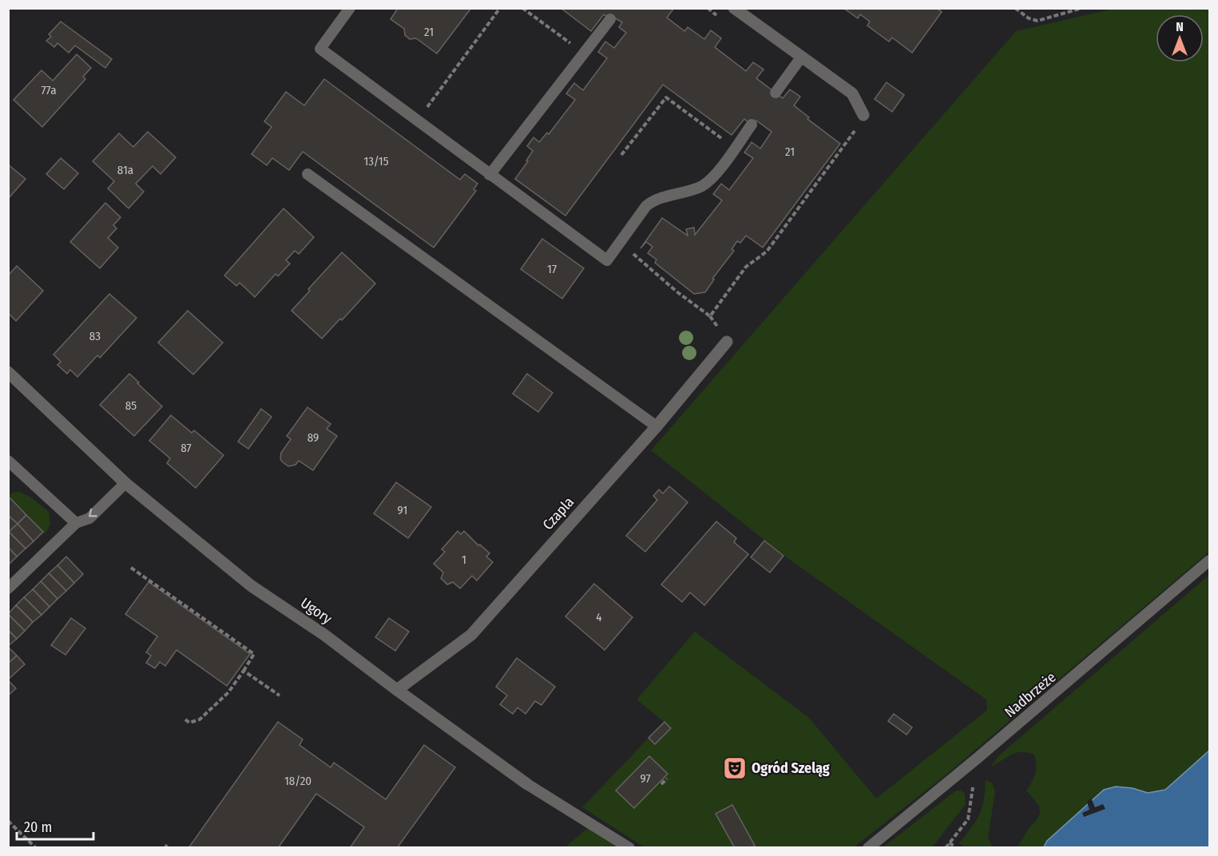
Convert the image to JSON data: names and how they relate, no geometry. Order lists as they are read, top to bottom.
{
  "streets": {
    "street": ["Czapla", "Ugory"],
    "lane": ["Nadbrzeże"]
  },
  "crossings": [
    ["Czapla", "Ugory"]
  ],
  "places": {
    "theatre": ["Ogród Szeląg"]
  },
  "house_numbers": [
    "21",
    "77a",
    "21",
    "13/15",
    "81a",
    "17",
    "83",
    "85",
    "89",
    "87",
    "91",
    "1",
    "4",
    "97",
    "18/20"
  ],
  "scale_bar": "20 m",
  "north": "top"
}
